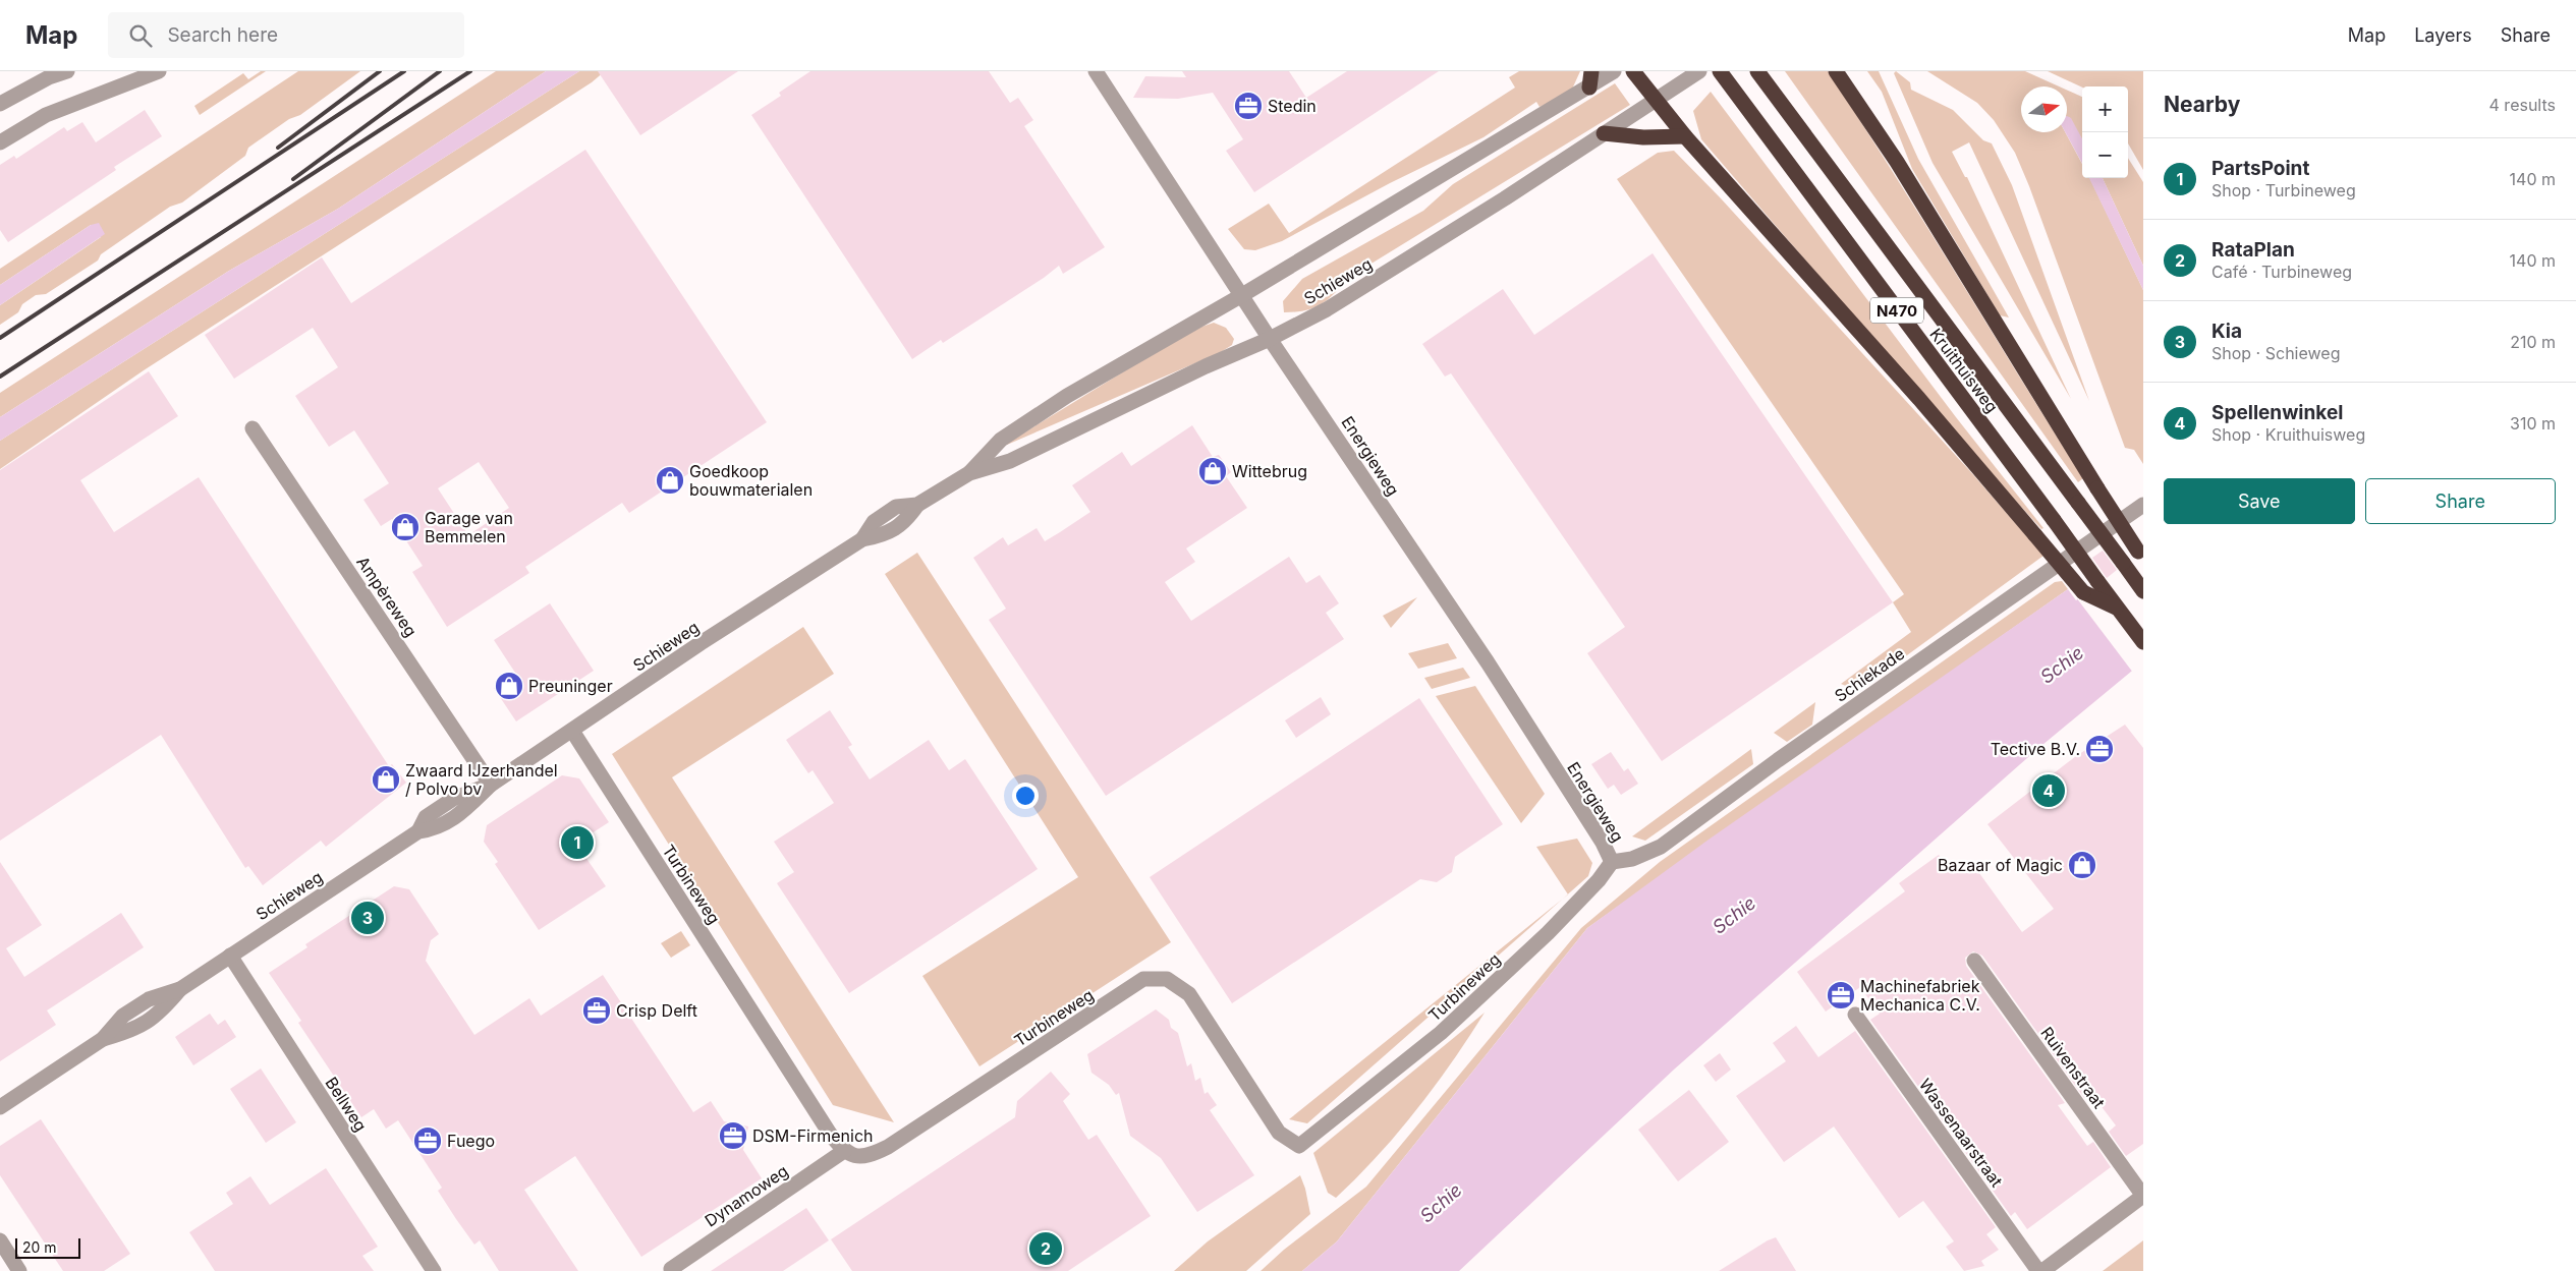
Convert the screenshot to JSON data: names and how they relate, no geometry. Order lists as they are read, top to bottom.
{
  "streets": {
    "highway": ["N470", "Kruithuisweg"],
    "street": [
      "Schieweg",
      "Energieweg",
      "Ampèreweg",
      "Schiekade",
      "Turbineweg",
      "Ruivenstraat",
      "Bellweg",
      "Wassenaarstraat",
      "Dynamoweg"
    ]
  },
  "crossings": [
    ["Schieweg", "N470"],
    ["Schieweg", "Energieweg"],
    ["Schieweg", "Ampèreweg"],
    ["Schieweg", "Turbineweg"],
    ["Schieweg", "Bellweg"],
    ["N470", "Kruithuisweg"],
    ["Energieweg", "Schiekade"],
    ["Energieweg", "Turbineweg"],
    ["Schiekade", "Turbineweg"],
    ["Turbineweg", "Dynamoweg"]
  ],
  "water": ["Schie"],
  "places": {
    "office": [
      "Stedin",
      "Tective B.V.",
      "Machinefabriek Mechanica C.V.",
      "Crisp Delft",
      "DSM-Firmenich",
      "Fuego"
    ],
    "shop": [
      "Wittebrug",
      "Goedkoop bouwmaterialen",
      "Garage van Bemmelen",
      "Preuninger",
      "Zwaard IJzerhandel / Polvo bv",
      "Bazaar of Magic"
    ]
  },
  "scale_bar": "20 m",
  "north": "right",
  "page": {
    "header": "Map",
    "search": "Search here",
    "nav": ["Map", "Layers", "Share"],
    "heading": ["Nearby", "4 results"],
    "map_buttons": ["+", "−"],
    "list": [
      {
        "mark": "1",
        "name": "PartsPoint",
        "note": "Shop · Turbineweg",
        "value": "140 m"
      },
      {
        "mark": "2",
        "name": "RataPlan",
        "note": "Café · Turbineweg",
        "value": "140 m"
      },
      {
        "mark": "3",
        "name": "Kia",
        "note": "Shop · Schieweg",
        "value": "210 m"
      },
      {
        "mark": "4",
        "name": "Spellenwinkel",
        "note": "Shop · Kruithuisweg",
        "value": "310 m"
      }
    ],
    "buttons": ["Save", "Share"],
    "pins": [
      "4",
      "1",
      "3",
      "2"
    ],
    "scale": "20 m"
  }
}
